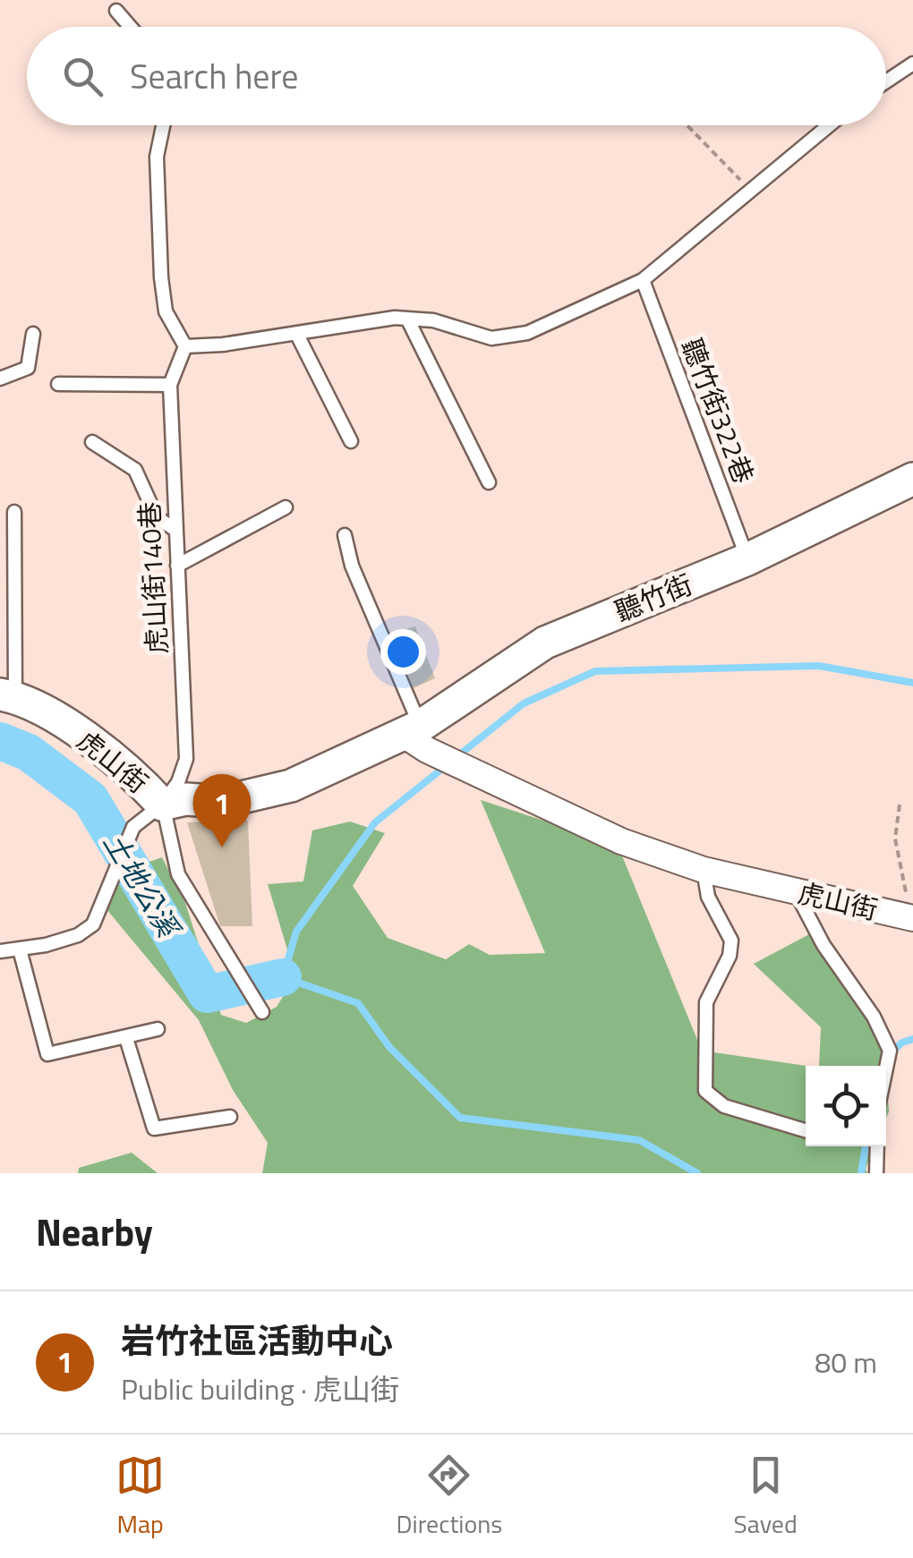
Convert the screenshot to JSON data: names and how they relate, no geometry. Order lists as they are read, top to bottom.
{
  "streets": {
    "street": ["聽竹街", "虎山街"],
    "lane": ["聽竹街322巷", "虎山街140巷"]
  },
  "crossings": [
    ["聽竹街322巷", "聽竹街"],
    ["虎山街140巷", "虎山街"],
    ["聽竹街", "虎山街"]
  ],
  "water": ["土地公溪"],
  "page": {
    "search": "Search here",
    "pins": "1",
    "heading": "Nearby",
    "list": [
      {
        "mark": "1",
        "name": "岩竹社區活動中心",
        "note": "Public building · 虎山街",
        "value": "80 m"
      }
    ],
    "nav": ["Map", "Directions", "Saved"]
  }
}
